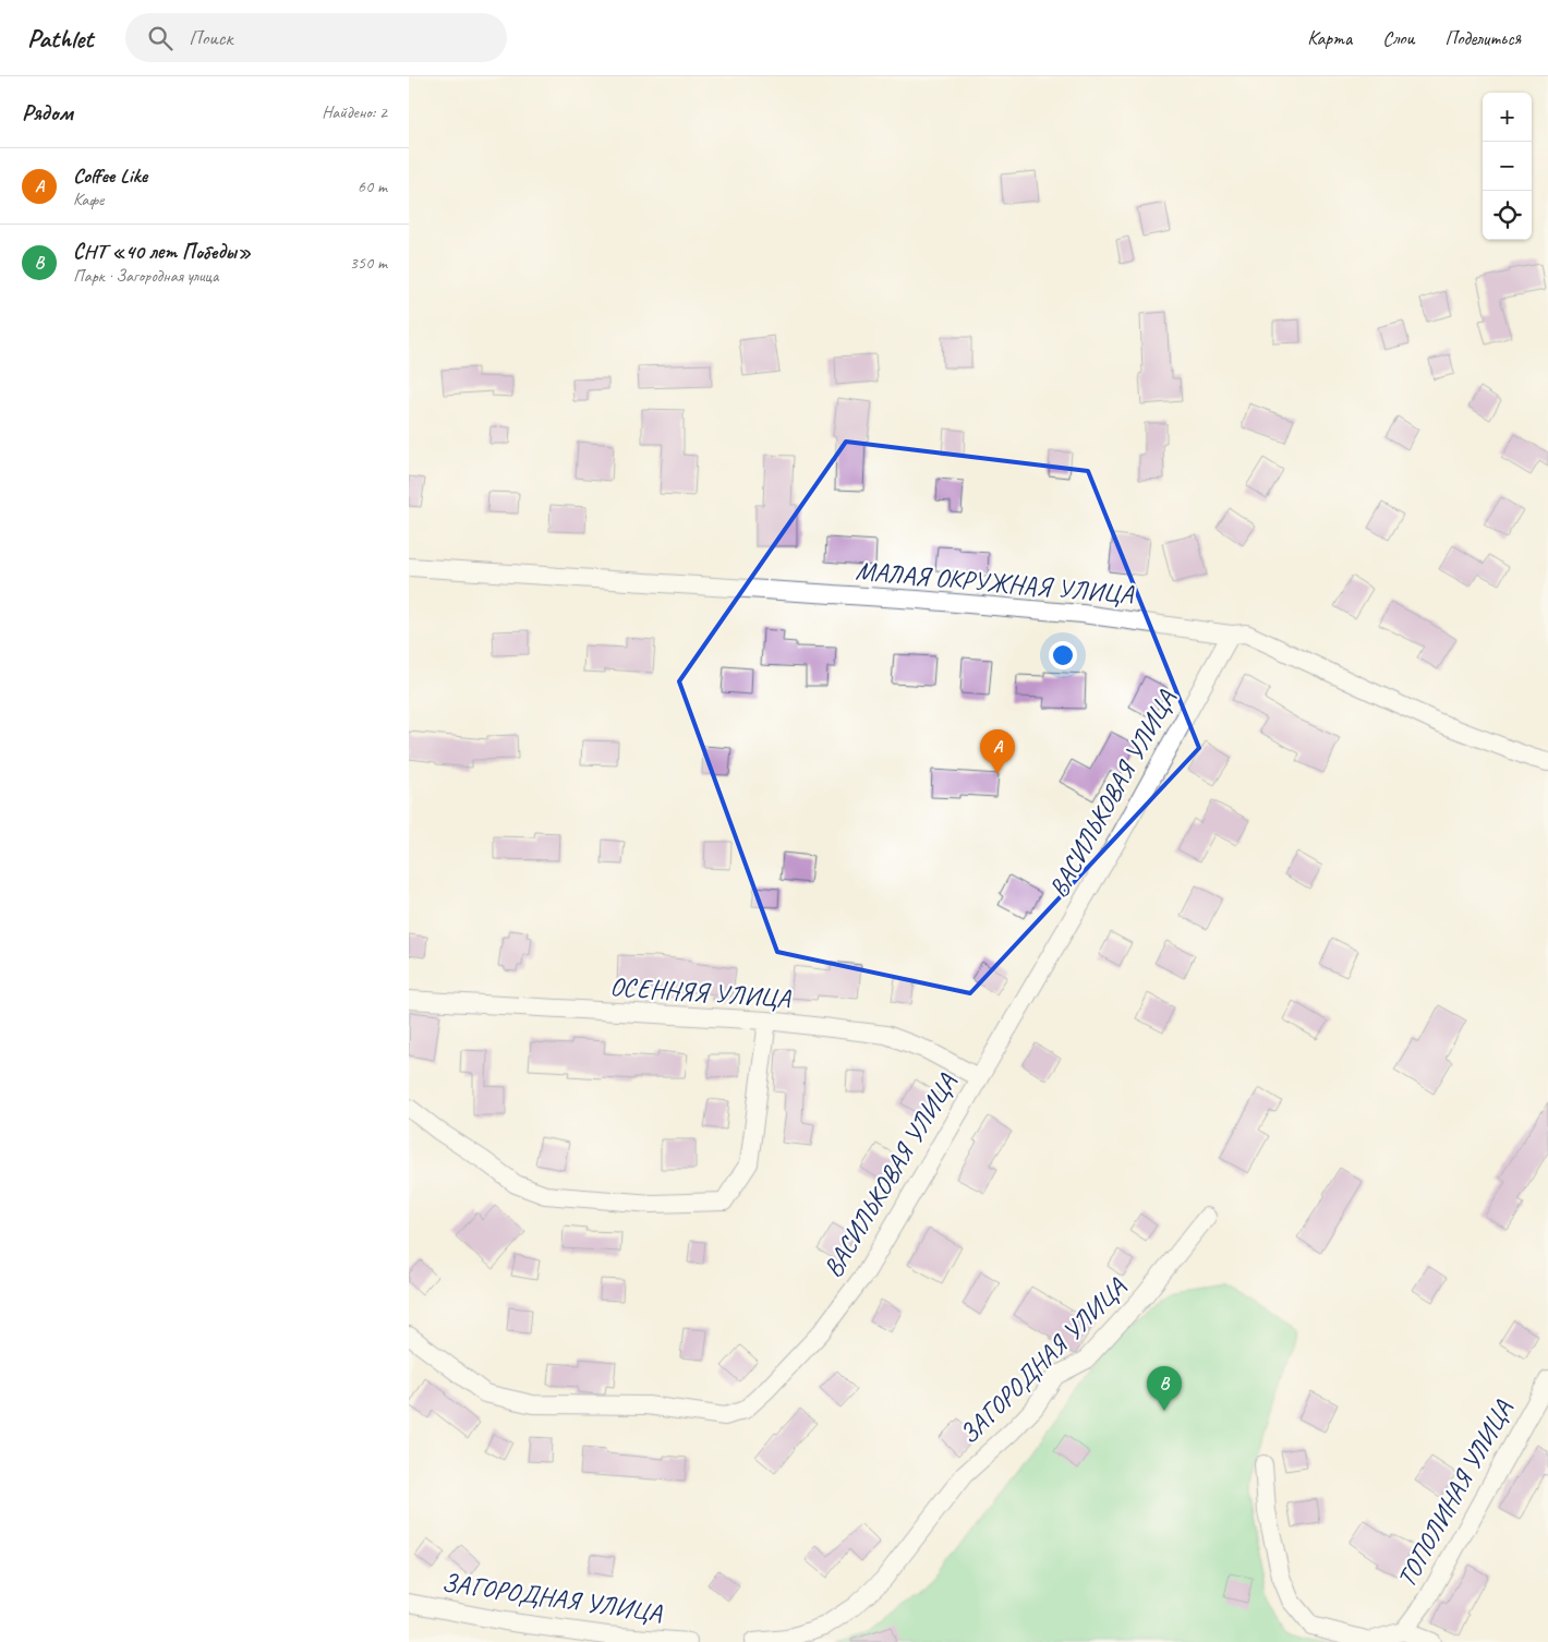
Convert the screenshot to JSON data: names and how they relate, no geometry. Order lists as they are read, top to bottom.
{
  "streets": {
    "street": [
      "МАЛАЯ ОКРУЖНАЯ УЛИЦА",
      "ВАСИЛЬКОВАЯ УЛИЦА",
      "ОСЕННЯЯ УЛИЦА",
      "ЗАГОРОДНАЯ УЛИЦА",
      "ТОПОЛИНАЯ УЛИЦА"
    ]
  },
  "crossings": [
    ["МАЛАЯ ОКРУЖНАЯ УЛИЦА", "ВАСИЛЬКОВАЯ УЛИЦА"],
    ["ВАСИЛЬКОВАЯ УЛИЦА", "ОСЕННЯЯ УЛИЦА"]
  ],
  "page": {
    "header": "Pathlet",
    "search": "Поиск",
    "nav": ["Карта", "Слои", "Поделиться"],
    "heading": ["Рядом", "Найдено: 2"],
    "map_buttons": ["+", "−"],
    "list": [
      {
        "mark": "A",
        "name": "Coffee Like",
        "note": "Кафе",
        "value": "60 m"
      },
      {
        "mark": "B",
        "name": "СНТ «40 лет Победы»",
        "note": "Парк · Загородная улица",
        "value": "350 m"
      }
    ],
    "pins": ["A", "B"]
  }
}
